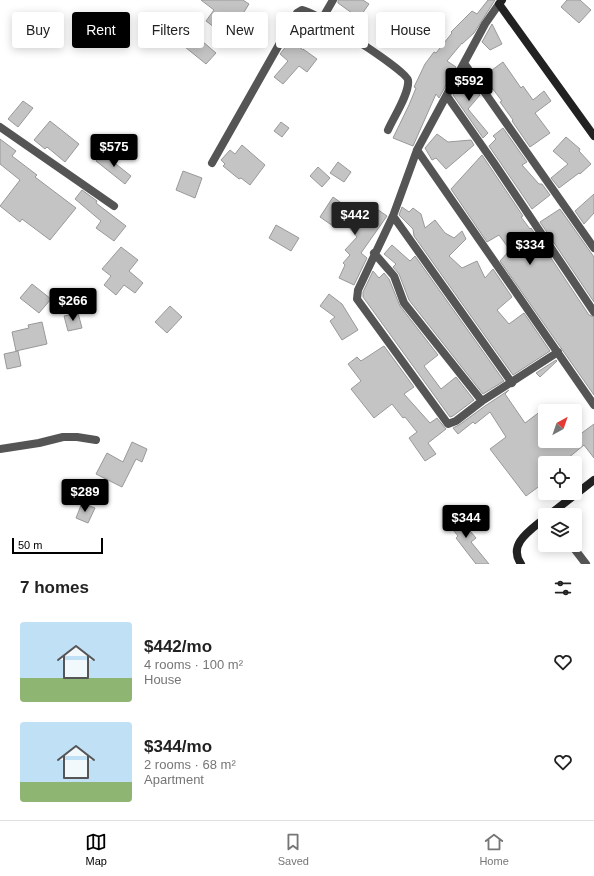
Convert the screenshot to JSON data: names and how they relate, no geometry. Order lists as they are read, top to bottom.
{
  "scale_bar": "50 m",
  "north": "top right",
  "page": {
    "chip": [
      "Buy",
      "Rent",
      "Filters",
      "New",
      "Apartment",
      "House"
    ],
    "price": [
      "$592",
      "$575",
      "$442",
      "$334",
      "$266",
      "$289",
      "$344"
    ],
    "scale": "50 m",
    "heading": "7 homes",
    "list": [
      {
        "name": "$442/mo",
        "note": "4 rooms · 100 m² · House"
      },
      {
        "name": "$344/mo",
        "note": "2 rooms · 68 m² · Apartment"
      }
    ],
    "tabs": ["Map", "Saved", "Home"]
  }
}
